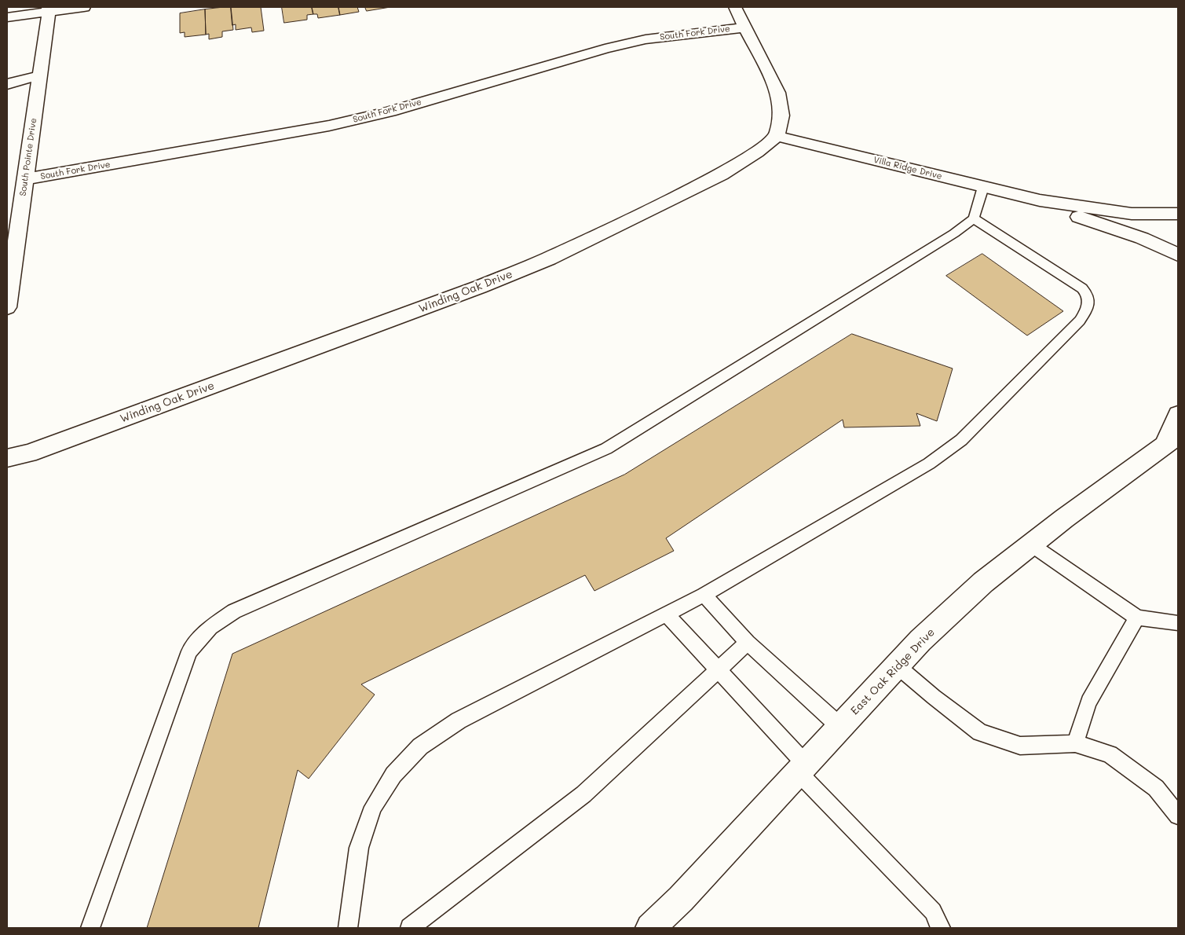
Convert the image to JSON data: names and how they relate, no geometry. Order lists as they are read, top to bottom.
{
  "streets": {
    "street": [
      "South Fork Drive",
      "South Pointe Drive",
      "Villa Ridge Drive",
      "Winding Oak Drive",
      "East Oak Ridge Drive"
    ]
  },
  "crossings": [
    ["South Fork Drive", "South Pointe Drive"],
    ["Villa Ridge Drive", "Winding Oak Drive"]
  ]
}
